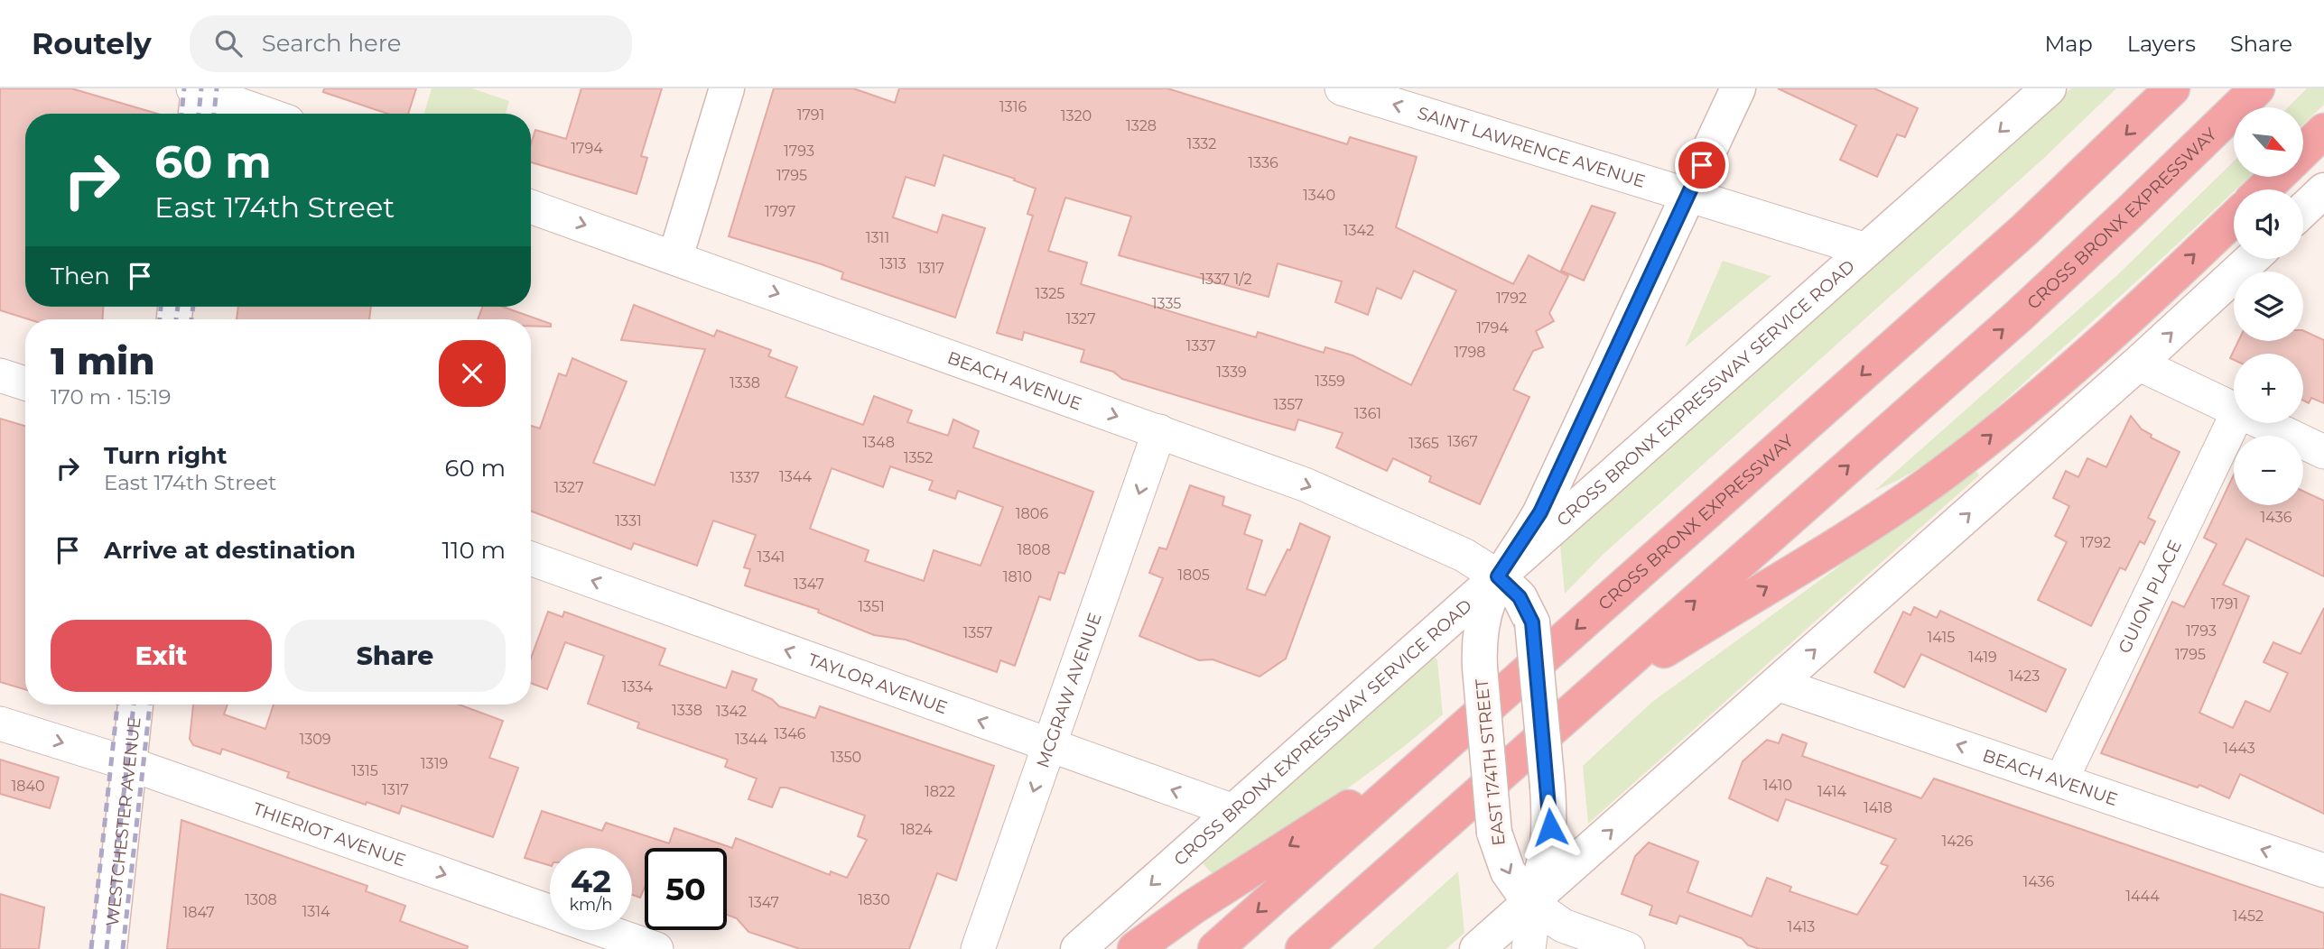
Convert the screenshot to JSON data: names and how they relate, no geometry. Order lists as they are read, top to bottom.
{
  "streets": {
    "highway": ["CROSS BRONX EXPRESSWAY"],
    "main road": ["CROSS BRONX EXPRESSWAY SERVICE ROAD", "EAST 174TH STREET", "WESTCHESTER AVENUE"],
    "street": [
      "SAINT LAWRENCE AVENUE",
      "BEACH AVENUE",
      "GUION PLACE",
      "TAYLOR AVENUE",
      "MCGRAW AVENUE",
      "THIERIOT AVENUE"
    ]
  },
  "crossings": [
    ["SAINT LAWRENCE AVENUE", "CROSS BRONX EXPRESSWAY SERVICE ROAD"],
    ["SAINT LAWRENCE AVENUE", "EAST 174TH STREET"],
    ["BEACH AVENUE", "CROSS BRONX EXPRESSWAY SERVICE ROAD"],
    ["BEACH AVENUE", "GUION PLACE"],
    ["BEACH AVENUE", "MCGRAW AVENUE"],
    ["BEACH AVENUE", "EAST 174TH STREET"],
    ["CROSS BRONX EXPRESSWAY SERVICE ROAD", "TAYLOR AVENUE"],
    ["CROSS BRONX EXPRESSWAY SERVICE ROAD", "EAST 174TH STREET"],
    ["TAYLOR AVENUE", "MCGRAW AVENUE"],
    ["WESTCHESTER AVENUE", "THIERIOT AVENUE"]
  ],
  "one_way": [
    "SAINT LAWRENCE AVENUE",
    "TAYLOR AVENUE",
    "MCGRAW AVENUE",
    "THIERIOT AVENUE"
  ],
  "house_numbers": [
    "1316",
    "1791",
    "1320",
    "1328",
    "1332",
    "1794",
    "1793",
    "1336",
    "1795",
    "1340",
    "1797",
    "1342",
    "1311",
    "1313",
    "1317",
    "1337 1/2",
    "1325",
    "1792",
    "1335",
    "1327",
    "1794",
    "1337",
    "1798",
    "1339",
    "1359",
    "1338",
    "1357",
    "1361",
    "1367",
    "1348",
    "1365",
    "1352",
    "1344",
    "1337",
    "1327",
    "1806",
    "1436",
    "1331",
    "1792",
    "1808",
    "1341",
    "1805",
    "1810",
    "1347",
    "1791",
    "1351",
    "1793",
    "1357",
    "1415",
    "1795",
    "1419",
    "1423",
    "1334",
    "1338",
    "1342",
    "1346",
    "1309",
    "1344",
    "1443",
    "1350",
    "1319",
    "1315",
    "1410",
    "1840",
    "1317",
    "1822",
    "1414",
    "1418",
    "1824",
    "1426",
    "1436",
    "1444",
    "1308",
    "1830",
    "1347",
    "1314",
    "1847",
    "1452",
    "1413"
  ],
  "north": "bottom right",
  "page": {
    "header": "Routely",
    "search": "Search here",
    "nav": ["Map", "Layers", "Share"],
    "map_buttons": ["+", "−"],
    "turn": ["60 m", "East 174th Street"],
    "then": "Then",
    "heading": ["1 min", "170 m · 15:19"],
    "list": [
      {
        "name": "Turn right",
        "note": "East 174th Street",
        "value": "60 m"
      },
      {
        "name": "Arrive at destination",
        "value": "110 m"
      }
    ],
    "buttons": ["Exit", "Share"],
    "speed": "42 km/h",
    "limit": "50"
  }
}
